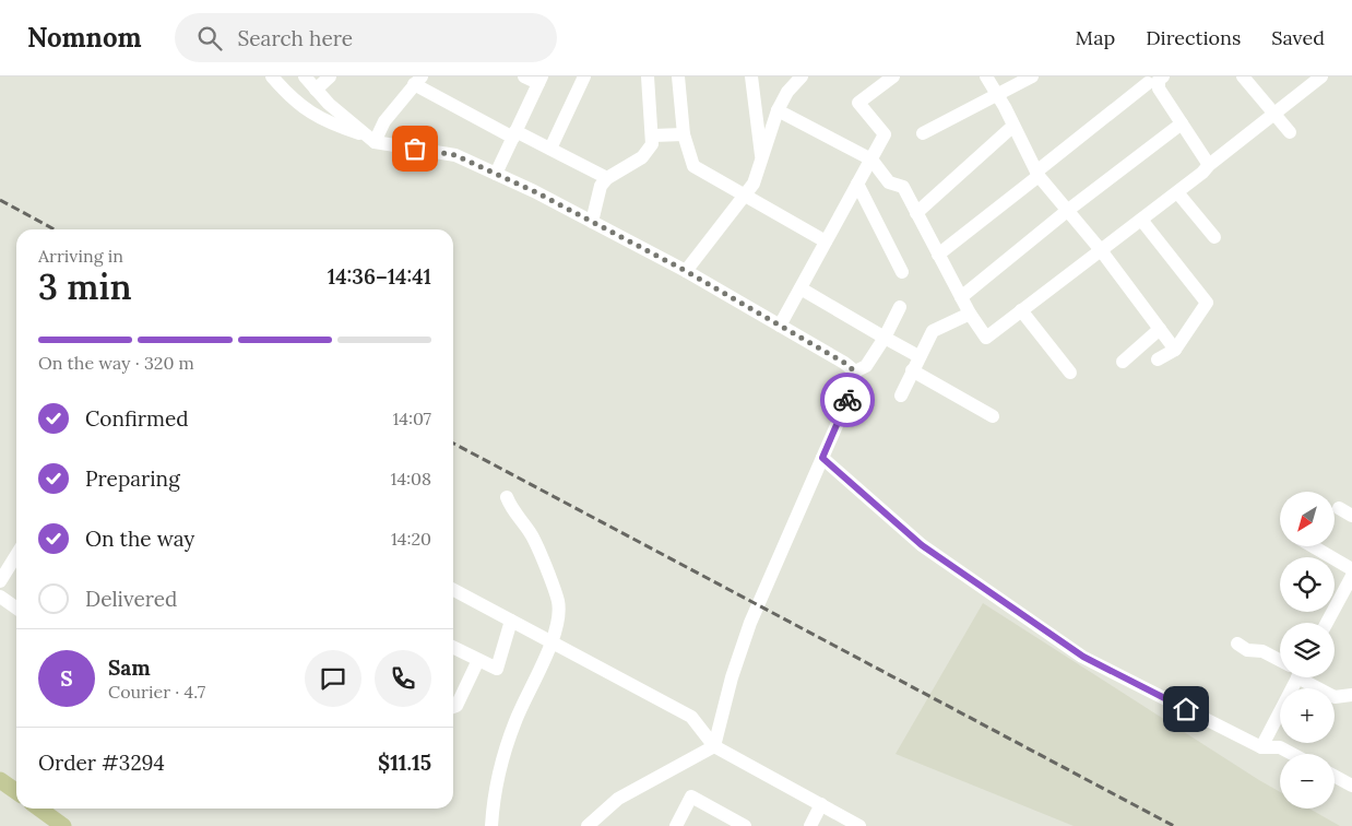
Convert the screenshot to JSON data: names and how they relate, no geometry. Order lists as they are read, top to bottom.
{
  "north": "bottom left",
  "page": {
    "header": "Nomnom",
    "search": "Search here",
    "nav": ["Map", "Directions", "Saved"],
    "heading": ["3 min", "Arriving in", "14:36–14:41"],
    "panel": [
      "Sam",
      "Courier · 4.7",
      "Order #3294",
      "$11.15"
    ],
    "bar": "On the way · 320 m",
    "list": [
      ["Confirmed", "14:07"],
      ["Preparing", "14:08"],
      ["On the way", "14:20"],
      "Delivered"
    ],
    "map_buttons": ["+", "−"],
    "round": "S"
  }
}
